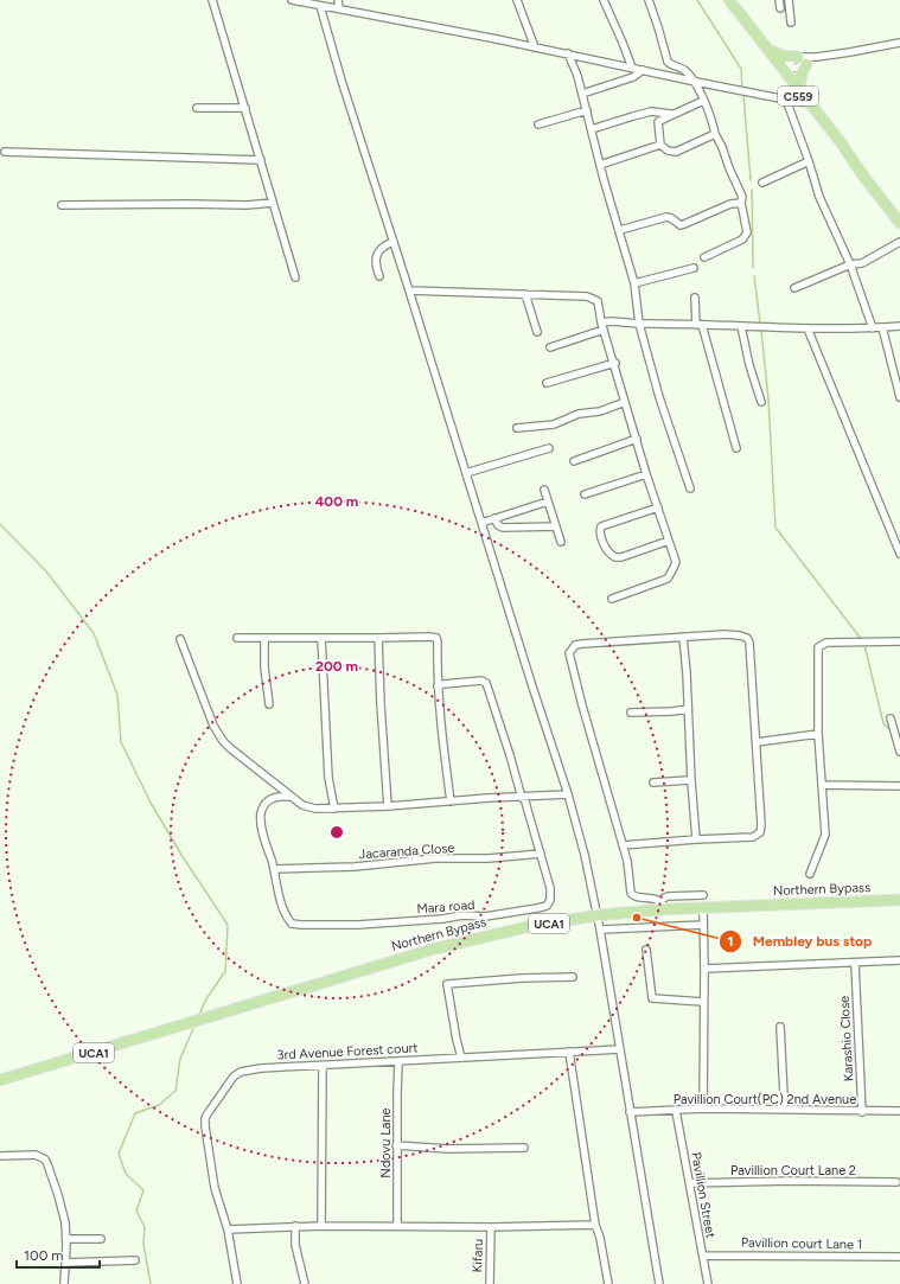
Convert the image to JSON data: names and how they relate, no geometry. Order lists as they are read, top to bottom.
{
  "streets": {
    "main road": ["C559", "Northern Bypass", "UCA1"],
    "street": [
      "Jacaranda Close",
      "Mara road",
      "Karashio Close",
      "3rd Avenue Forest court",
      "Pavillion Court(PC) 2nd Avenue",
      "Ndovu Lane",
      "Pavillion Court Lane 2",
      "Pavillion Street",
      "Pavillion court Lane 1",
      "Kifaru"
    ]
  },
  "crossings": [
    ["Jacaranda Close", "Mara road"],
    ["Karashio Close", "Pavillion Court(PC) 2nd Avenue"],
    ["3rd Avenue Forest court", "Ndovu Lane"],
    ["Pavillion Court(PC) 2nd Avenue", "Pavillion Street"],
    ["Pavillion Court Lane 2", "Pavillion Street"],
    ["Pavillion Street", "Pavillion court Lane 1"]
  ],
  "places": ["Membley bus stop"],
  "scale_bar": "100 m",
  "rings": ["400 m", "200 m"]
}
